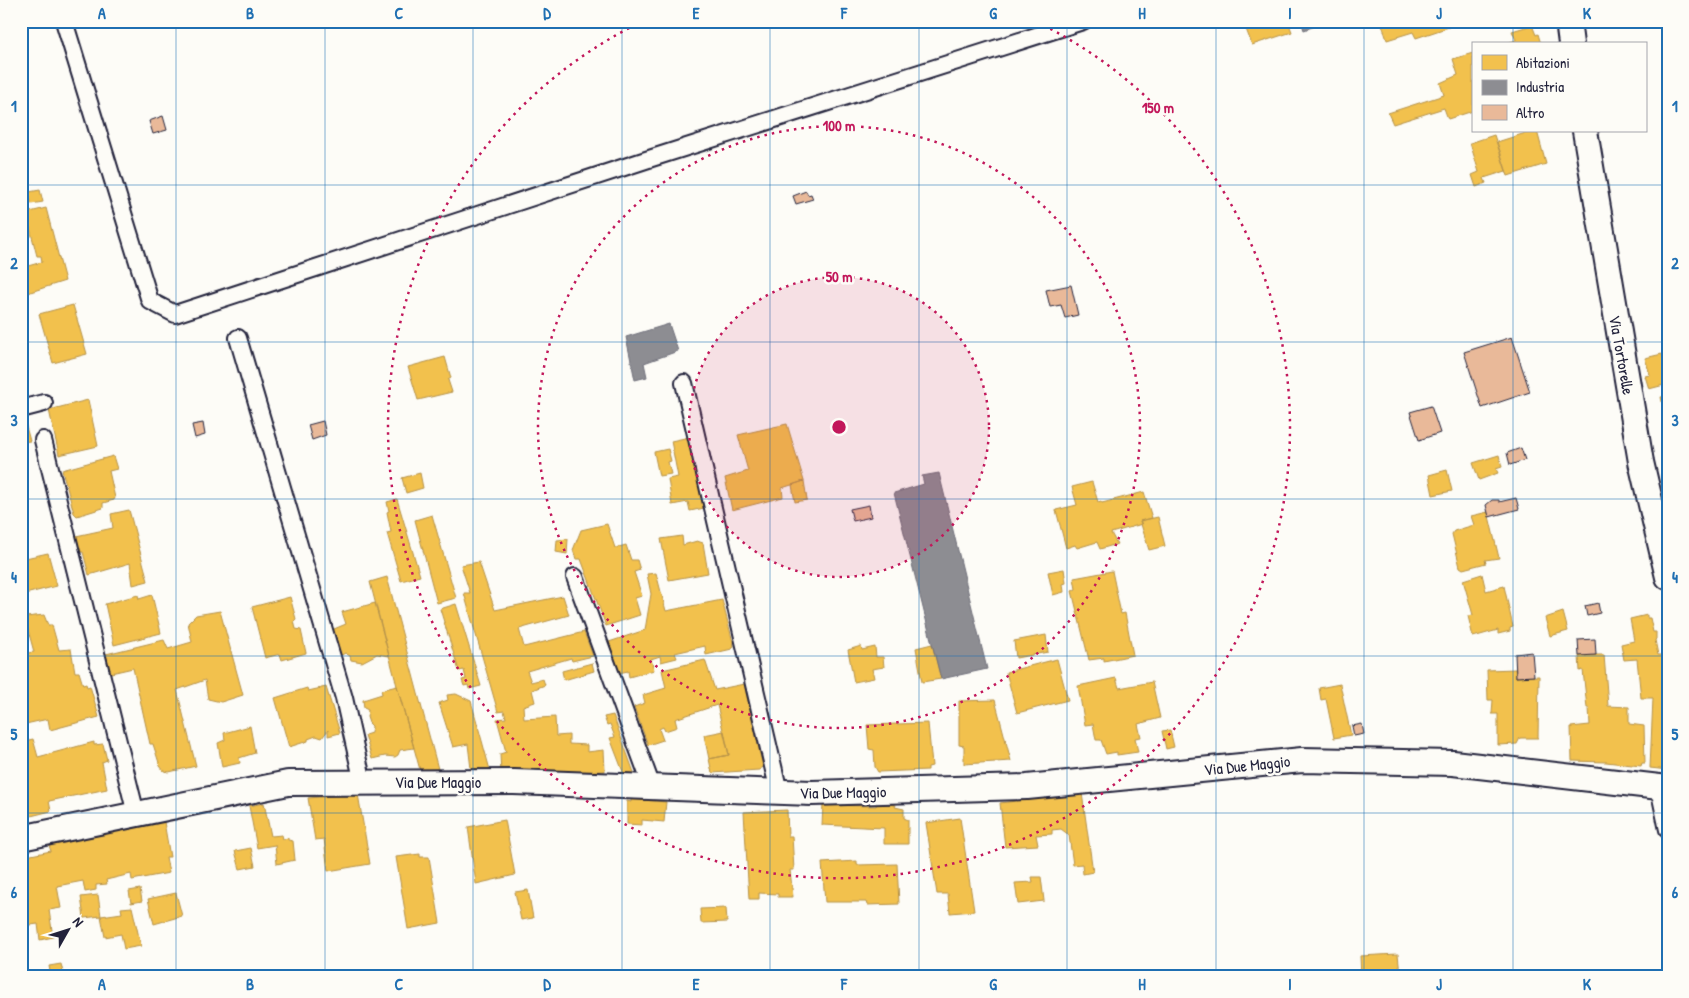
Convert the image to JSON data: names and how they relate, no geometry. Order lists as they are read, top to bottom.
{
  "streets": {
    "main road": ["Via Tortorelle", "Via Due Maggio"]
  },
  "legend": ["Abitazioni", "Industria", "Altro"],
  "north": "top right",
  "grid": {
    "columns": [
      "A",
      "B",
      "C",
      "D",
      "E",
      "F",
      "G",
      "H",
      "I",
      "J",
      "K"
    ],
    "rows": [
      "1",
      "2",
      "3",
      "4",
      "5",
      "6"
    ]
  },
  "rings": ["150 m", "100 m", "50 m"]
}
